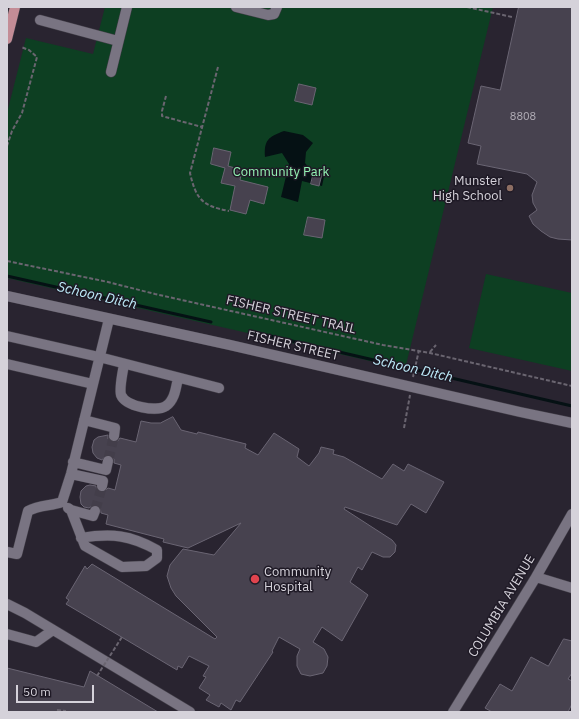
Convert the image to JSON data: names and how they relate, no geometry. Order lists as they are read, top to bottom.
{
  "streets": {
    "street": ["FISHER STREET", "COLUMBIA AVENUE"],
    "path": ["FISHER STREET TRAIL"]
  },
  "water": ["Schoon Ditch"],
  "parks": ["Community Park"],
  "places": ["Munster High School", "Community Hospital"],
  "house_numbers": ["8808"],
  "scale_bar": "50 m"
}
